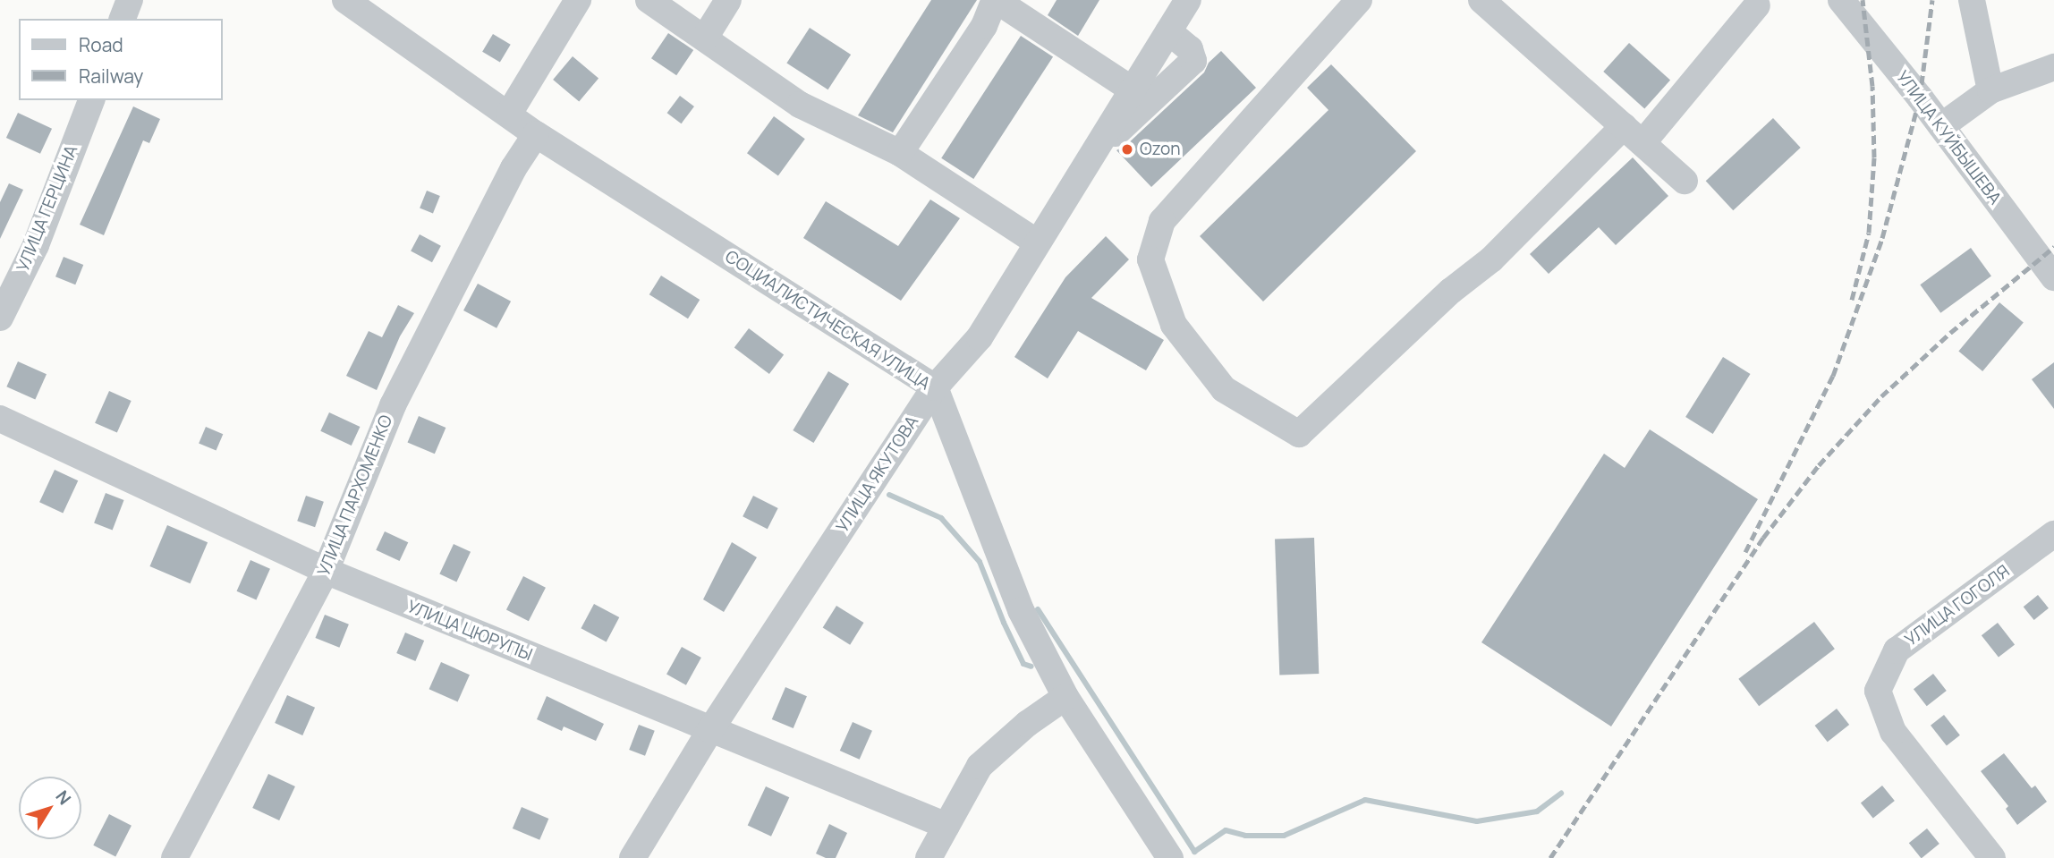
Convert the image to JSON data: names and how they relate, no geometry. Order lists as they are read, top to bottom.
{
  "streets": {
    "street": [
      "УЛИЦА КУЙБЫШЕВА",
      "УЛИЦА ГЕРЦИНА",
      "СОЦИАЛИСТИЧЕСКАЯ УЛИЦА",
      "УЛИЦА ЯКУТОВА",
      "УЛИЦА ПАРХОМЕНКО",
      "УЛИЦА ГОГОЛЯ",
      "УЛИЦА ЦЮРУПЫ"
    ]
  },
  "crossings": [
    ["СОЦИАЛИСТИЧЕСКАЯ УЛИЦА", "УЛИЦА ЯКУТОВА"],
    ["СОЦИАЛИСТИЧЕСКАЯ УЛИЦА", "УЛИЦА ПАРХОМЕНКО"],
    ["УЛИЦА ЯКУТОВА", "УЛИЦА ЦЮРУПЫ"],
    ["УЛИЦА ПАРХОМЕНКО", "УЛИЦА ЦЮРУПЫ"]
  ],
  "places": ["Ozon"],
  "legend": ["Road", "Railway"],
  "north": "top right"
}
